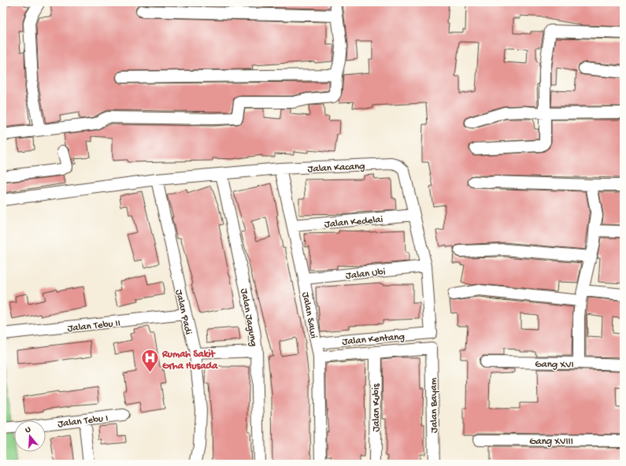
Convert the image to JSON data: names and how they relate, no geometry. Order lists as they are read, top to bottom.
{
  "streets": {
    "street": [
      "Jalan Kacang",
      "Jalan Kedelai",
      "Jalan Ubi",
      "Jalan Padi",
      "Jalan Sawi",
      "Jalan Jagung",
      "Jalan Tebu II",
      "Jalan Kentang",
      "Gang XVI",
      "Jalan Bayam",
      "Jalan Kubis",
      "Jalan Tebu I",
      "Gang XVIII"
    ]
  },
  "crossings": [
    ["Jalan Kacang", "Jalan Kedelai"],
    ["Jalan Kacang", "Jalan Padi"],
    ["Jalan Kacang", "Jalan Sawi"],
    ["Jalan Kacang", "Jalan Jagung"],
    ["Jalan Kedelai", "Jalan Sawi"],
    ["Jalan Ubi", "Jalan Sawi"],
    ["Jalan Ubi", "Jalan Kentang"],
    ["Jalan Padi", "Jalan Tebu II"],
    ["Jalan Sawi", "Jalan Kentang"],
    ["Jalan Bayam", "Jalan Kubis"]
  ],
  "places": {
    "hospital": ["Rumah Sakit Grha Husada"]
  },
  "north": "top"
}
